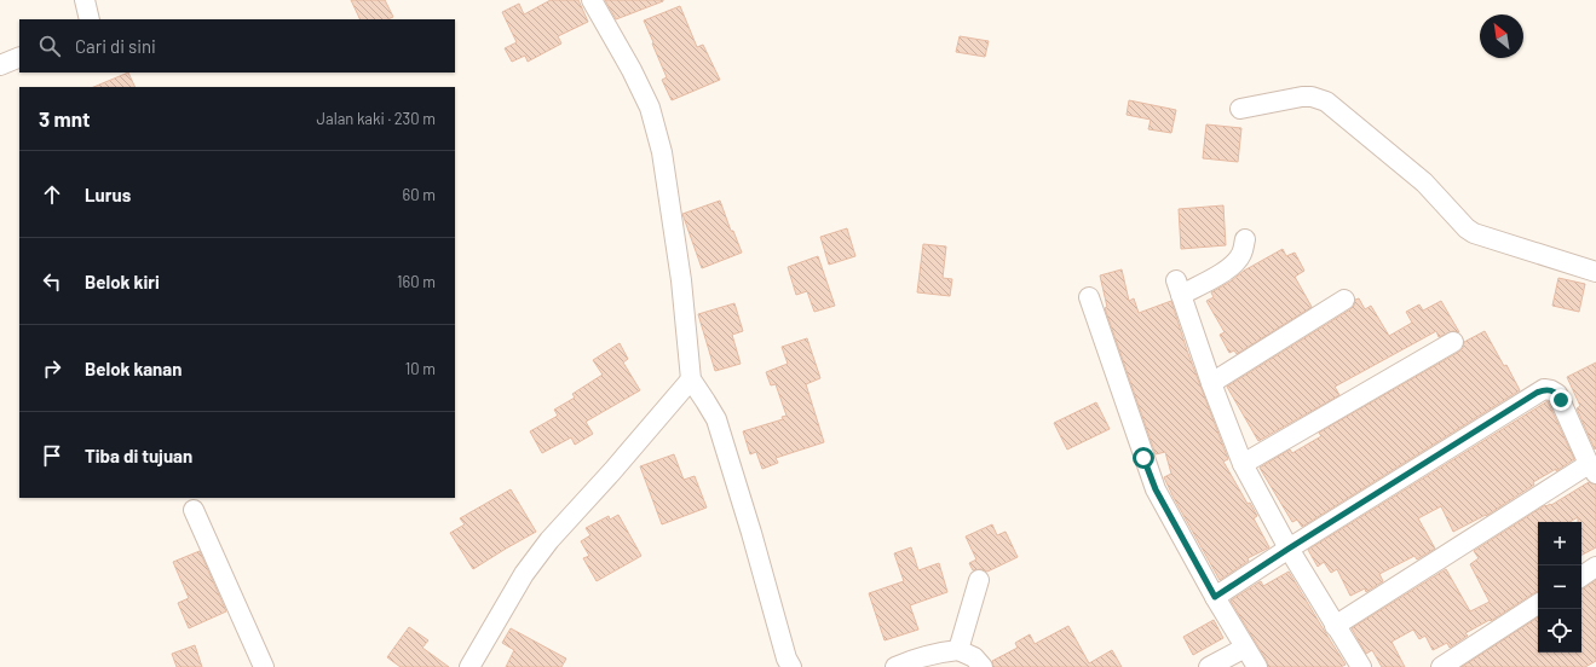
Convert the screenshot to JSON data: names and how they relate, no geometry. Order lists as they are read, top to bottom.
{
  "north": "top left",
  "page": {
    "search": "Cari di sini",
    "heading": ["3 mnt", "Jalan kaki · 230 m"],
    "list": [
      ["Lurus", "60 m"],
      ["Belok kiri", "160 m"],
      ["Belok kanan", "10 m"],
      "Tiba di tujuan"
    ],
    "map_buttons": ["+", "−"]
  }
}
